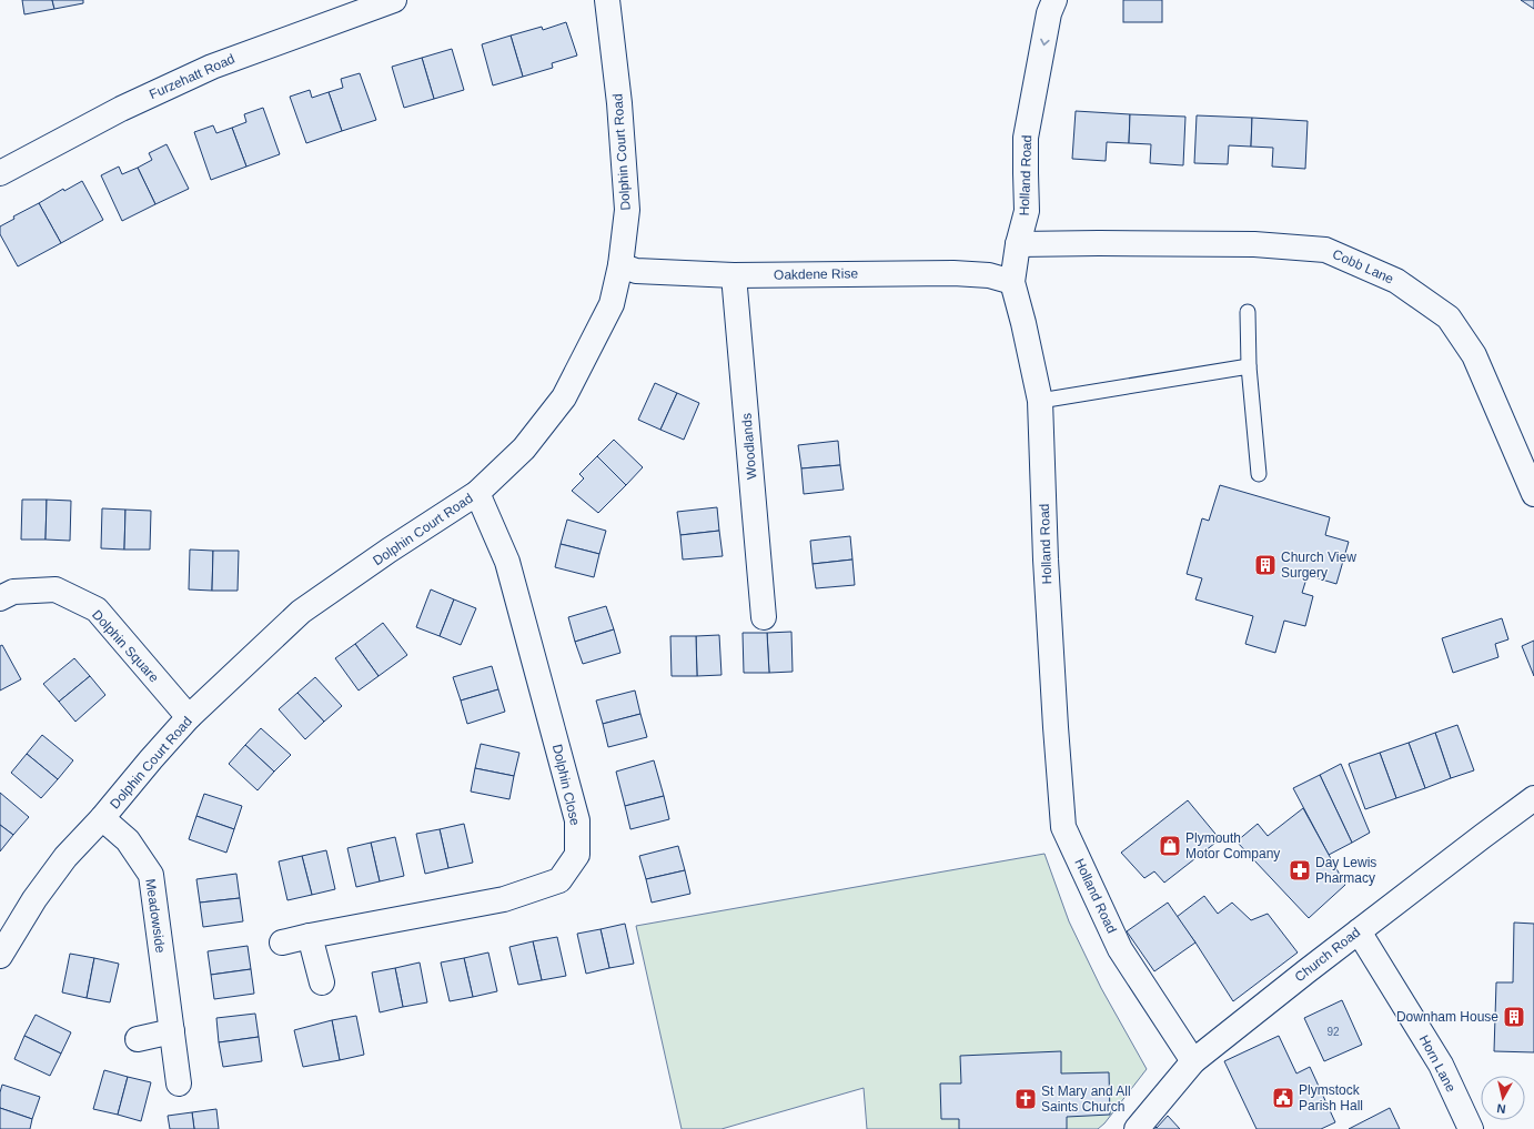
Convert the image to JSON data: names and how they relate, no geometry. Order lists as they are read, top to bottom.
{
  "streets": {
    "street": [
      "Furzehatt Road",
      "Dolphin Court Road",
      "Holland Road",
      "Cobb Lane",
      "Oakdene Rise",
      "Woodlands",
      "Dolphin Square",
      "Dolphin Close",
      "Meadowside",
      "Church Road",
      "Horn Lane"
    ]
  },
  "crossings": [
    ["Dolphin Court Road", "Oakdene Rise"],
    ["Dolphin Court Road", "Dolphin Square"],
    ["Dolphin Court Road", "Dolphin Close"],
    ["Dolphin Court Road", "Meadowside"],
    ["Holland Road", "Cobb Lane"],
    ["Holland Road", "Oakdene Rise"],
    ["Holland Road", "Church Road"],
    ["Oakdene Rise", "Woodlands"],
    ["Church Road", "Horn Lane"]
  ],
  "places": {
    "building": ["Church View Surgery", "Downham House"],
    "shop": ["Plymouth Motor Company"],
    "pharmacy": ["Day Lewis Pharmacy"],
    "public building": ["Plymstock Parish Hall"],
    "church": ["St Mary and All Saints Church"]
  },
  "house_numbers": ["92"],
  "north": "bottom"
}
